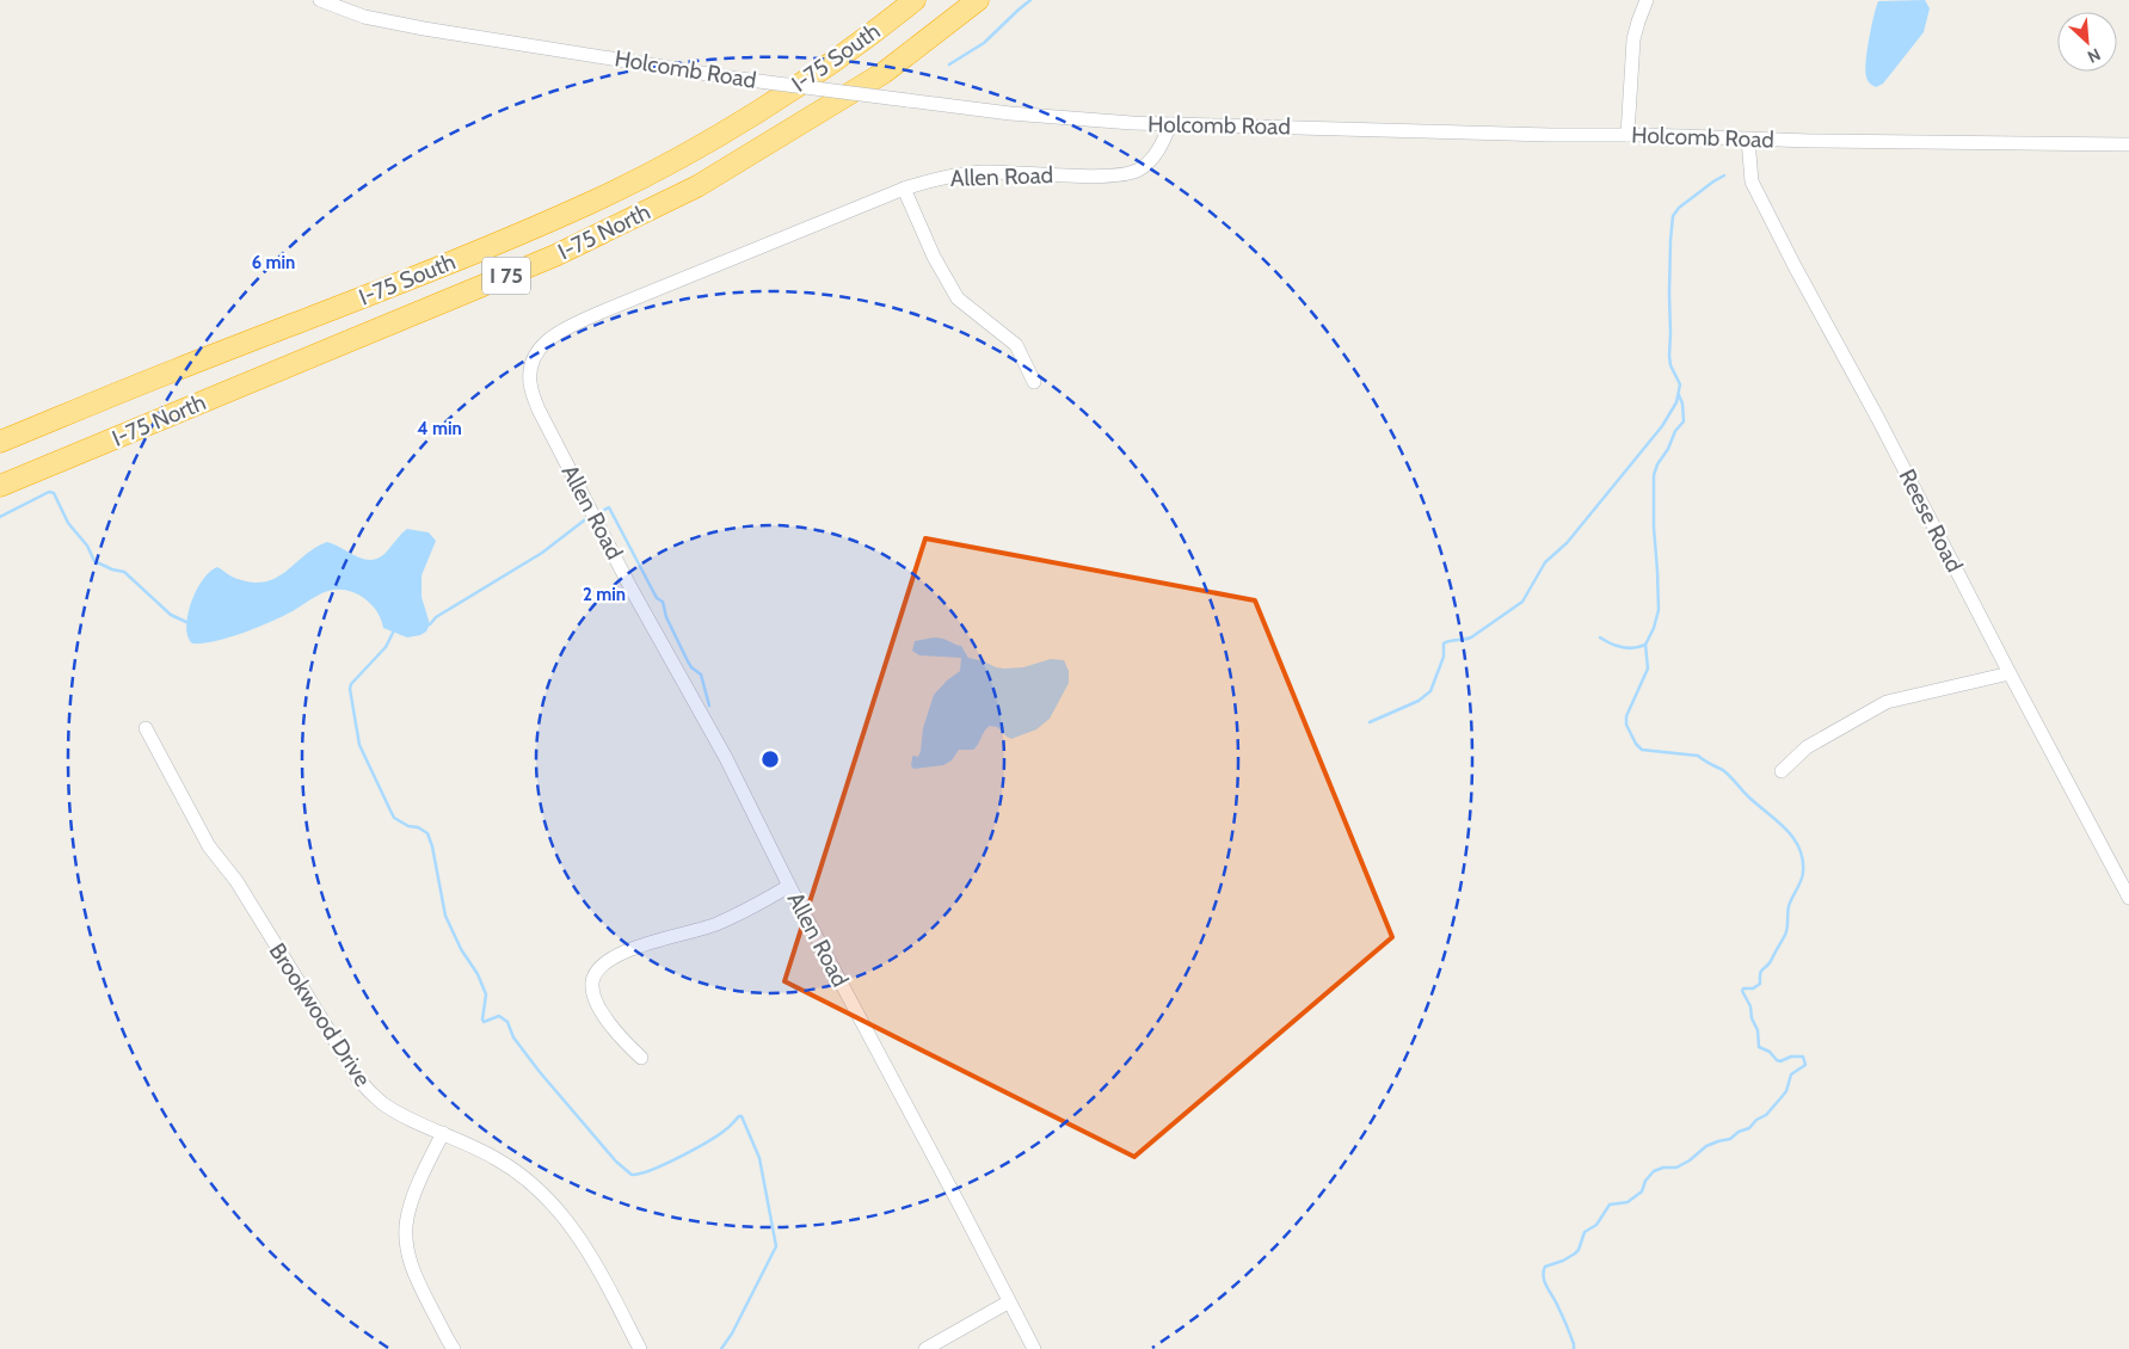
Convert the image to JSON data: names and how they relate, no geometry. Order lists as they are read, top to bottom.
{
  "streets": {
    "highway": ["I-75 South", "I-75 North", "I 75"],
    "street": [
      "Holcomb Road",
      "Allen Road",
      "Reese Road",
      "Brookwood Drive"
    ]
  },
  "crossings": [
    ["Holcomb Road", "Allen Road"],
    ["Holcomb Road", "Reese Road"]
  ],
  "north": "bottom right",
  "rings": ["6 min", "4 min", "2 min"]
}
